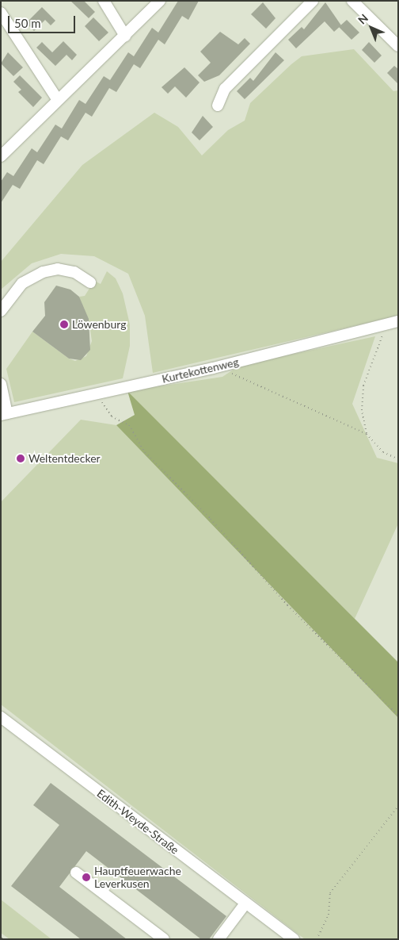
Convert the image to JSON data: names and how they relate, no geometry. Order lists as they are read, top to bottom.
{
  "streets": {
    "street": ["Kurtekottenweg", "Edith-Weyde-Straße"]
  },
  "places": ["Löwenburg", "Weltentdecker", "Hauptfeuerwache Leverkusen"],
  "scale_bar": "50 m",
  "north": "top left"
}
